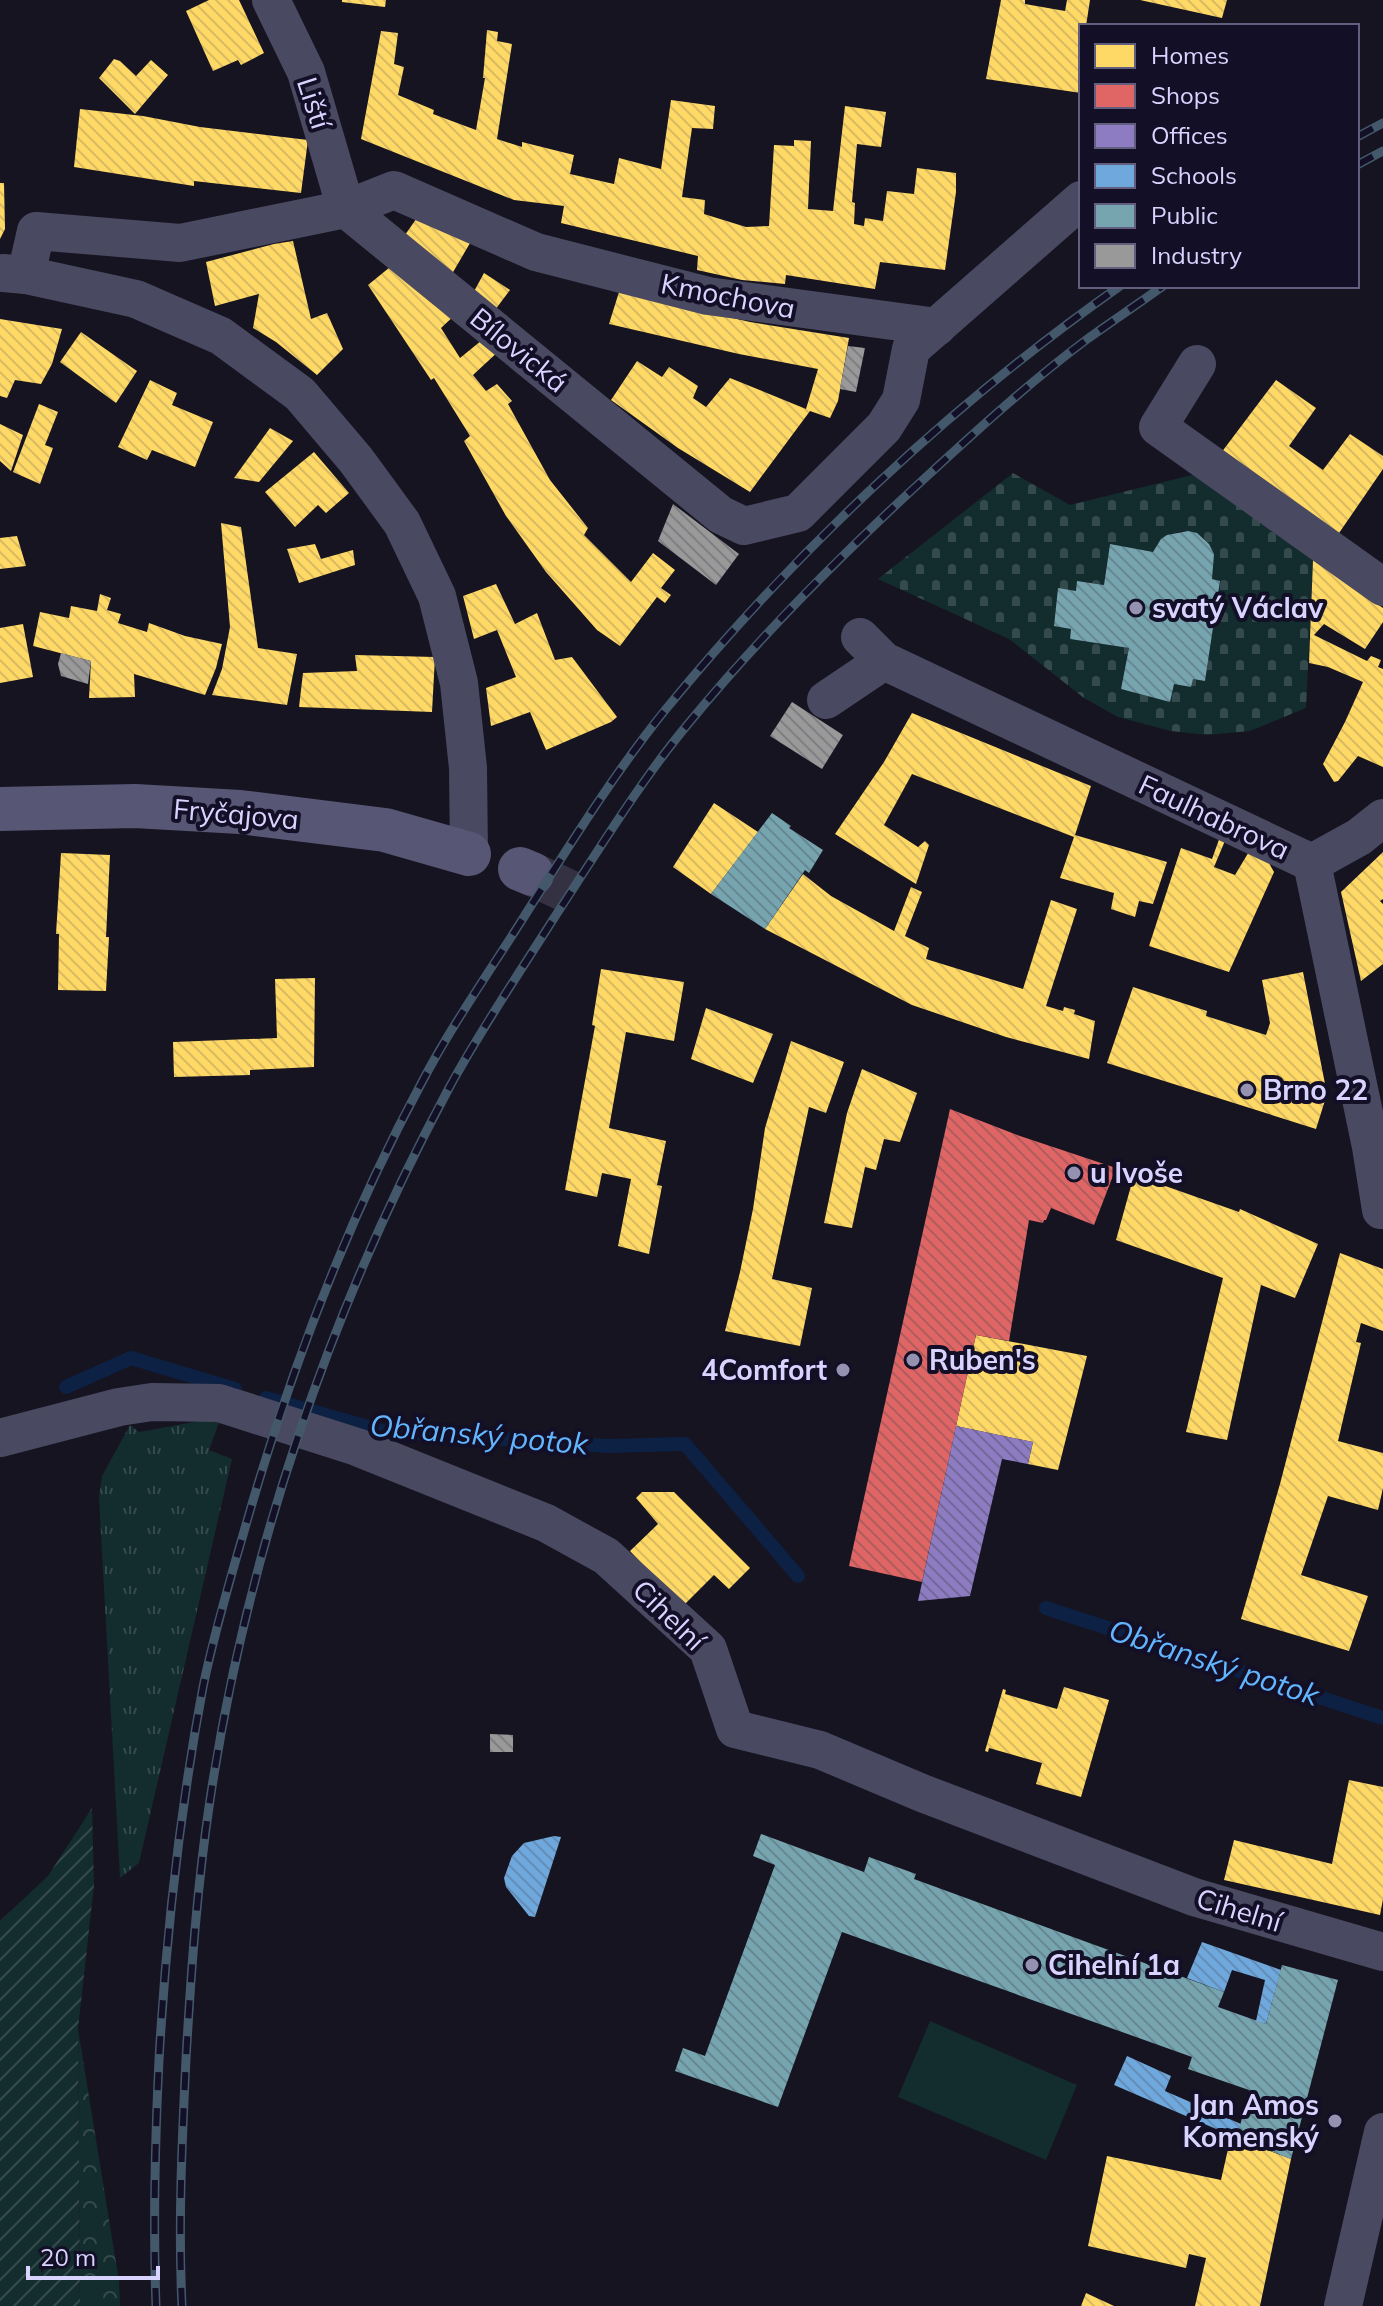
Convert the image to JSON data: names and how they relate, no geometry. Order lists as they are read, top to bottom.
{
  "streets": {
    "main road": ["Fryčajova"],
    "street": [
      "Liští",
      "Kmochova",
      "Bílovická",
      "Faulhabrova",
      "Cihelní"
    ]
  },
  "crossings": [
    ["Liští", "Kmochova"],
    ["Liští", "Bílovická"],
    ["Kmochova", "Bílovická"]
  ],
  "water": ["Obřanský potok"],
  "places": [
    "svatý Václav",
    "Brno 22",
    "u Ivoše",
    "Ruben's",
    "4Comfort",
    "Cihelní 1a",
    "Jan Amos Komenský"
  ],
  "legend": [
    "Homes",
    "Shops",
    "Offices",
    "Schools",
    "Public",
    "Industry"
  ],
  "scale_bar": "20 m"
}
